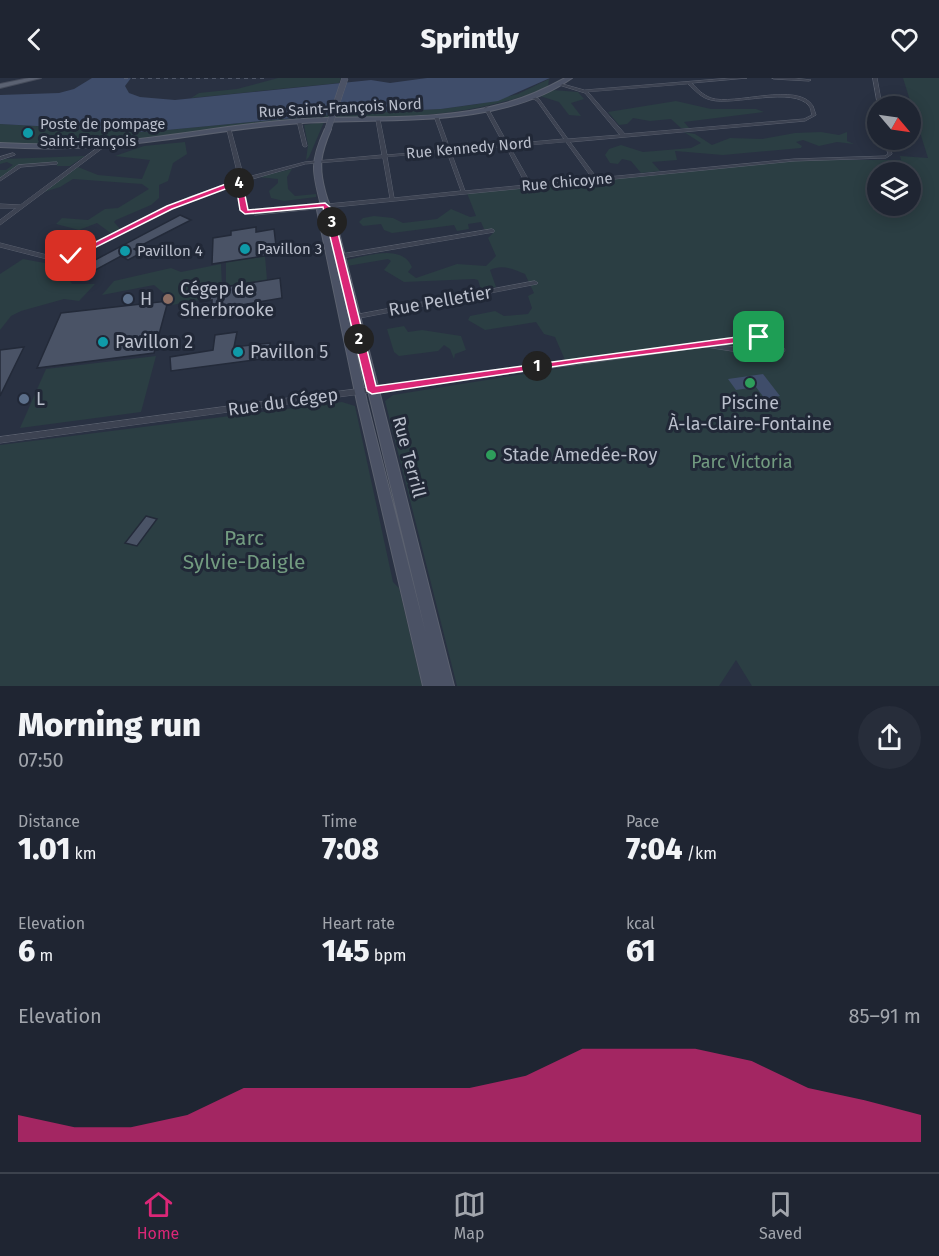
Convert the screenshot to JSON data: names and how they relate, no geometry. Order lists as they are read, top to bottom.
{
  "streets": {
    "street": [
      "Rue Saint-François Nord",
      "Rue Kennedy Nord",
      "Rue Chicoyne",
      "Rue Pelletier",
      "Rue du Cégep",
      "Rue Terrill"
    ]
  },
  "crossings": [
    ["Rue Kennedy Nord", "Rue Chicoyne"],
    ["Rue Kennedy Nord", "Rue Terrill"],
    ["Rue Chicoyne", "Rue Terrill"],
    ["Rue Pelletier", "Rue Terrill"],
    ["Rue du Cégep", "Rue Terrill"]
  ],
  "parks": ["Parc Victoria", "Parc Sylvie-Daigle"],
  "places": [
    "Poste de pompage Saint-François",
    "Pavillon 3",
    "Pavillon 4",
    "H",
    "Cégep de Sherbrooke",
    "Pavillon 2",
    "Pavillon 5",
    "Piscine À-la-Claire-Fontaine",
    "L",
    "Stade Amedée-Roy"
  ],
  "north": "bottom right",
  "page": {
    "header": "Sprintly",
    "pins": [
      "4",
      "3",
      "2",
      "1"
    ],
    "heading": ["Morning run", "07:50"],
    "stats": [
      ["Distance", "1.01 km"],
      ["Time", "7:08"],
      ["Pace", "7:04 /km"],
      ["Elevation", "6 m"],
      ["Heart rate", "145 bpm"],
      ["kcal", "61"]
    ],
    "chart": ["Elevation", "85–91 m"],
    "tabs": ["Home", "Map", "Saved"]
  }
}
